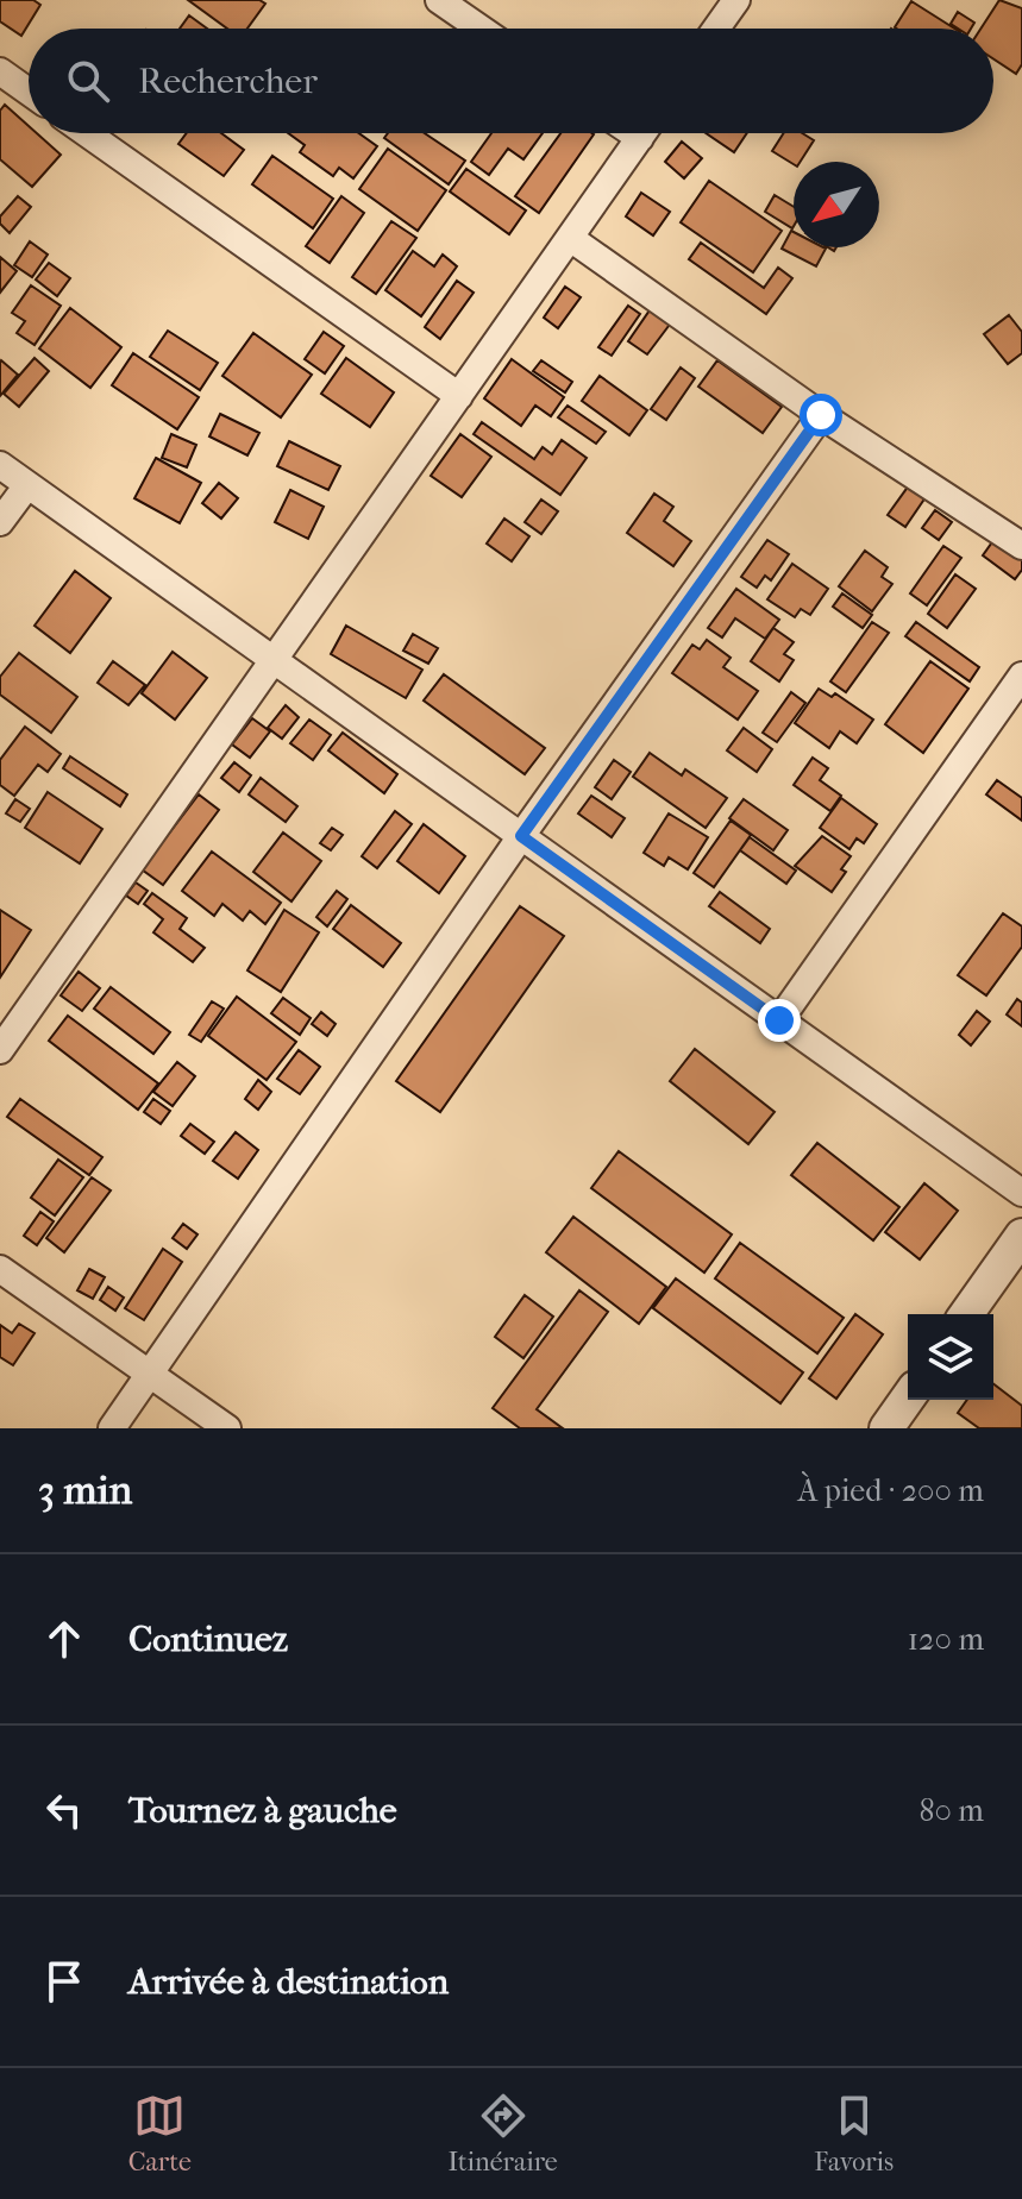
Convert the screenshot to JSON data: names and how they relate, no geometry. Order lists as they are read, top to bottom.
{
  "north": "bottom left",
  "page": {
    "search": "Rechercher",
    "heading": ["3 min", "À pied · 200 m"],
    "list": [
      ["Continuez", "120 m"],
      ["Tournez à gauche", "80 m"],
      "Arrivée à destination"
    ],
    "nav": ["Carte", "Itinéraire", "Favoris"]
  }
}
